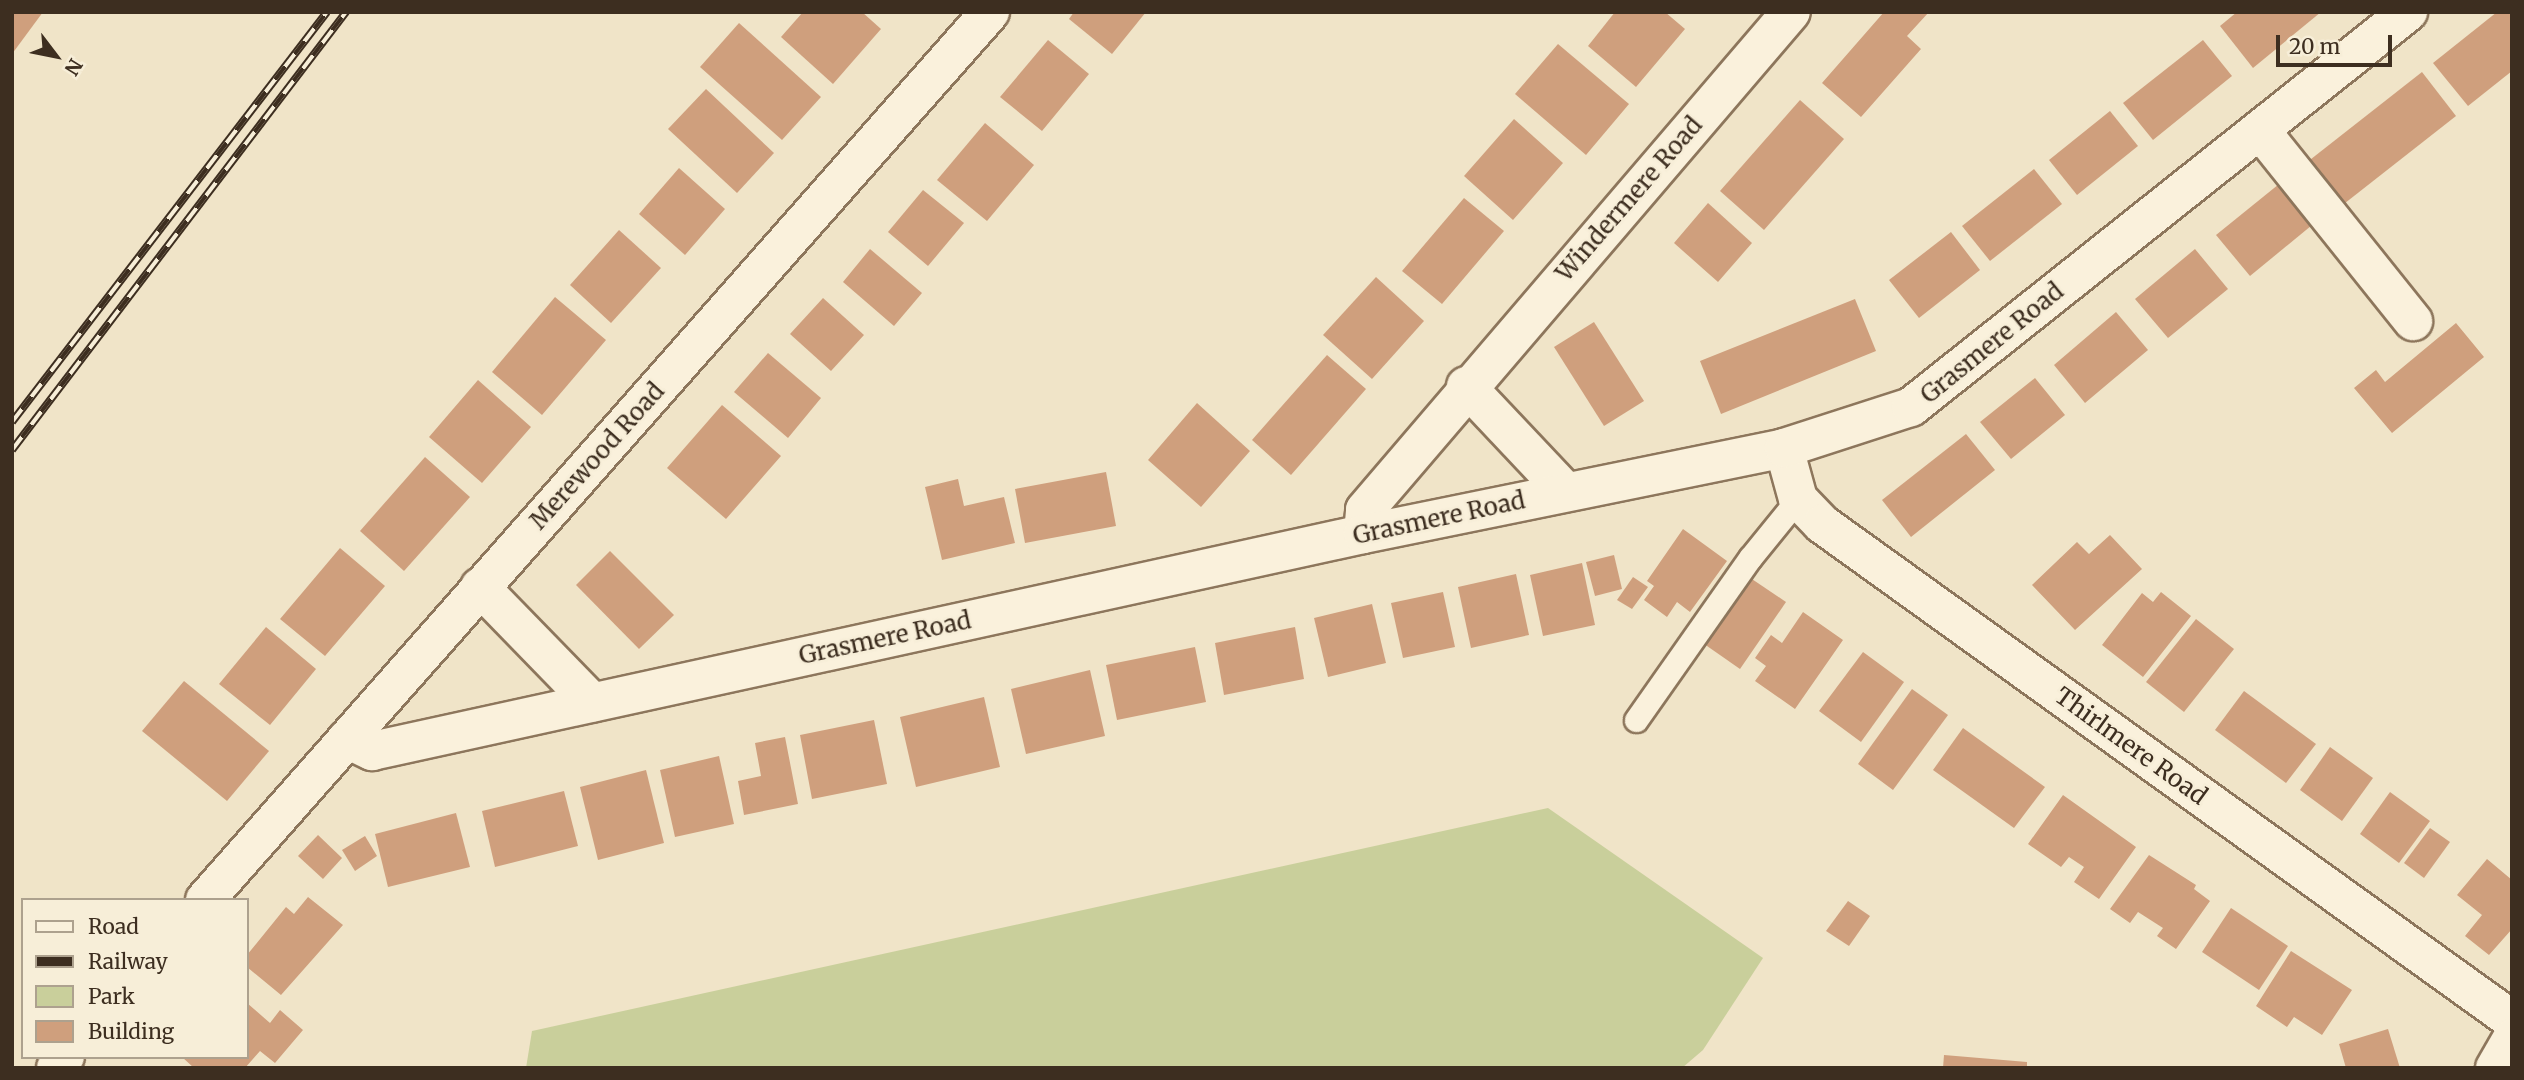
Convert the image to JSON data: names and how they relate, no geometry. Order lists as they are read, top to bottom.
{
  "streets": {
    "street": [
      "Windermere Road",
      "Grasmere Road",
      "Merewood Road",
      "Thirlmere Road"
    ]
  },
  "crossings": [
    ["Windermere Road", "Grasmere Road"],
    ["Grasmere Road", "Merewood Road"]
  ],
  "legend": [
    "Road",
    "Railway",
    "Park",
    "Building"
  ],
  "scale_bar": "20 m",
  "north": "bottom right"
}
